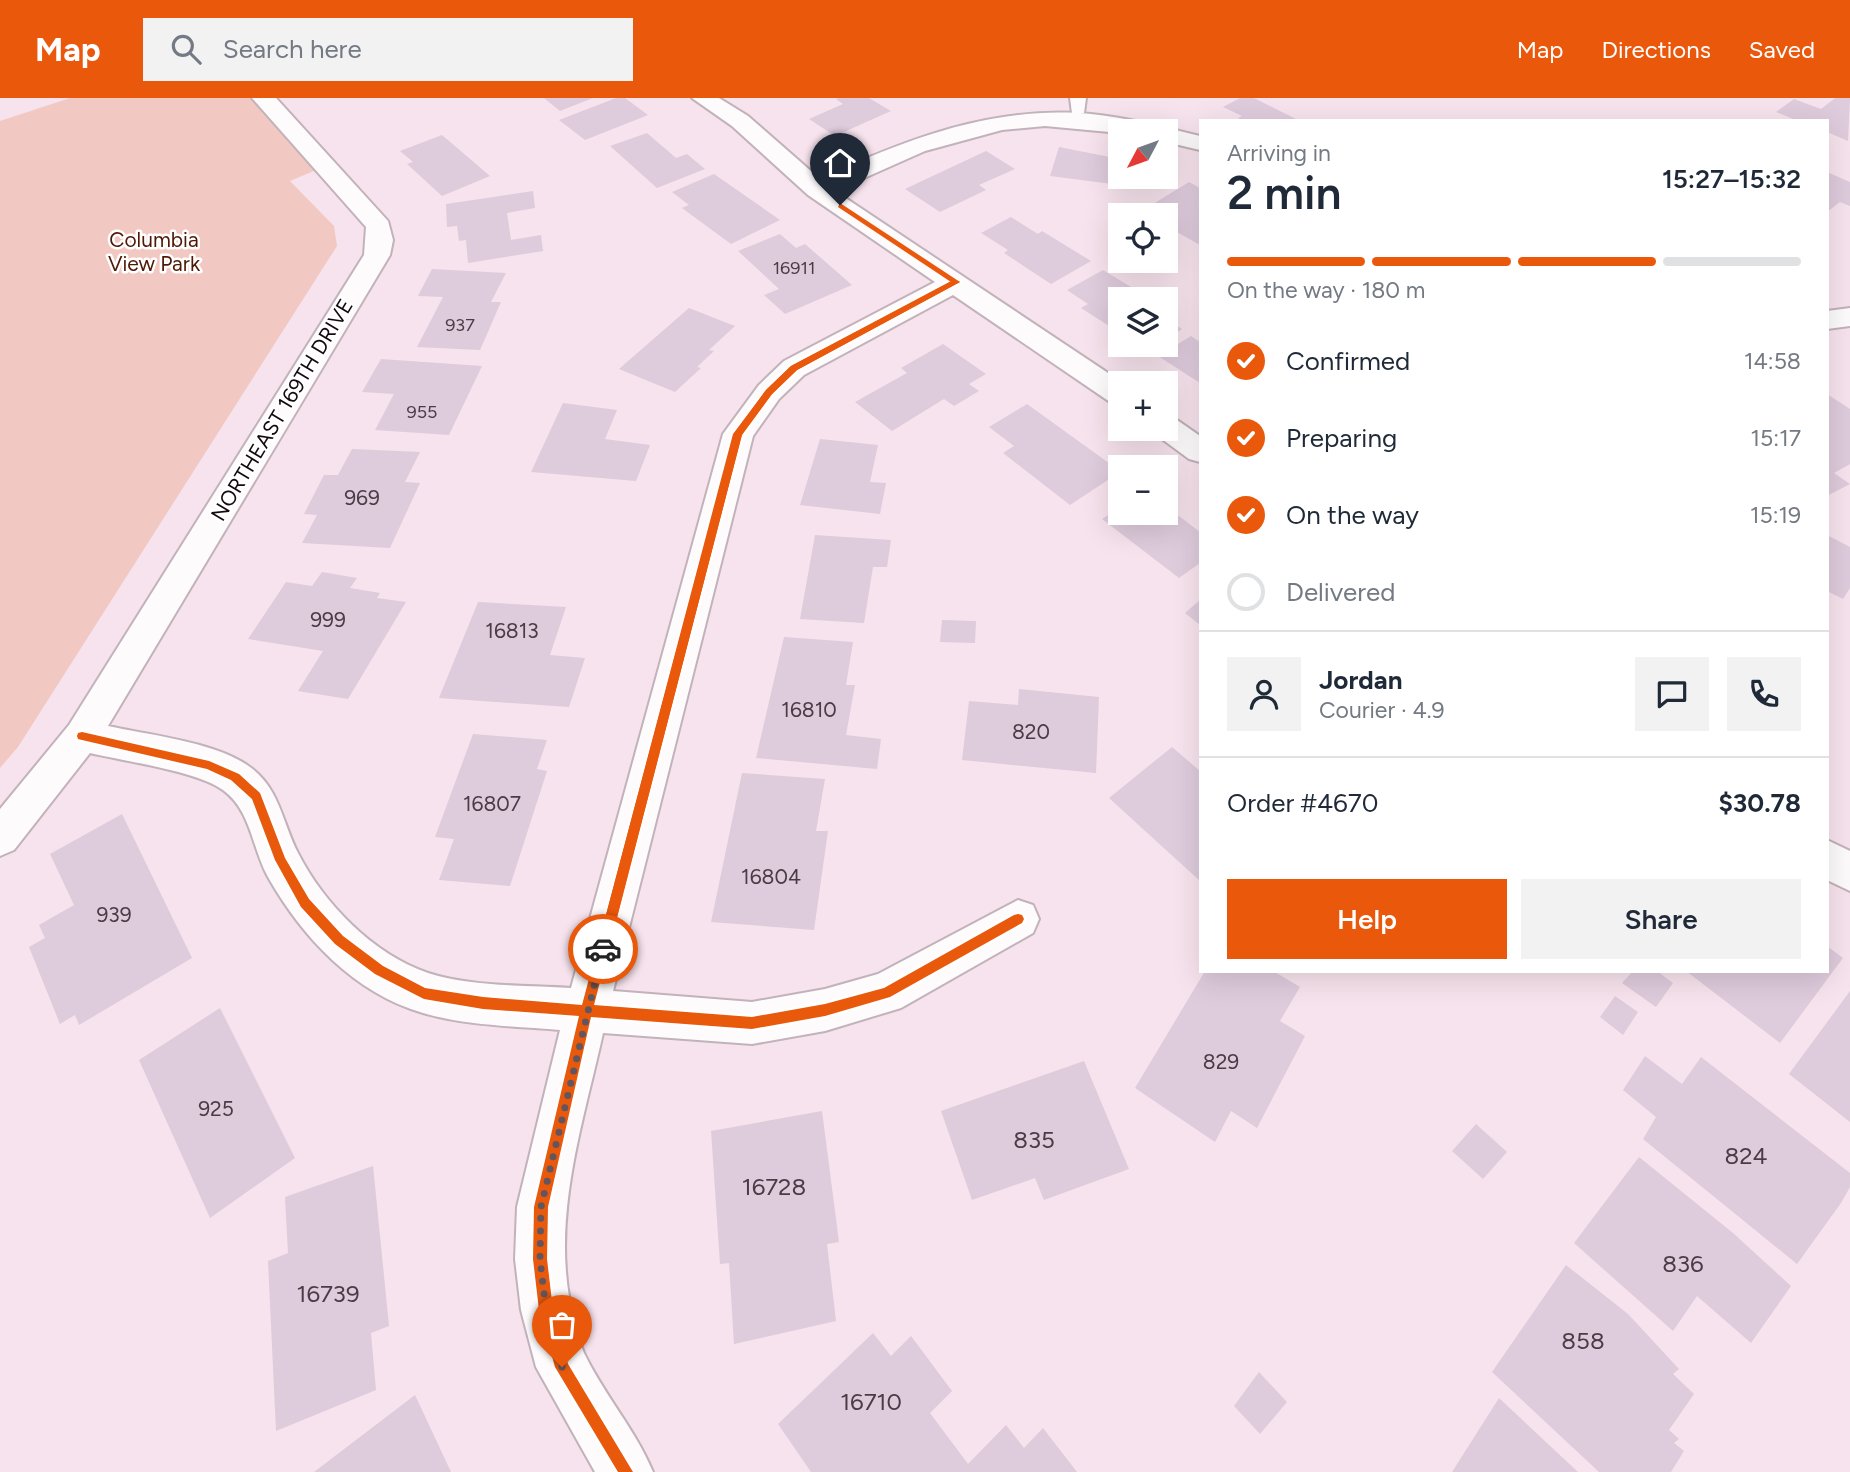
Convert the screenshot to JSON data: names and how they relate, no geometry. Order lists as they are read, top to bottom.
{
  "streets": {
    "street": ["NORTHEAST 169TH DRIVE"]
  },
  "parks": ["Columbia View Park"],
  "house_numbers": [
    "16911",
    "937",
    "955",
    "969",
    "999",
    "16813",
    "16810",
    "820",
    "16807",
    "16804",
    "939",
    "829",
    "925",
    "835",
    "824",
    "16728",
    "836",
    "16739",
    "858",
    "16710"
  ],
  "north": "bottom left",
  "page": {
    "header": "Map",
    "search": "Search here",
    "nav": ["Map", "Directions", "Saved"],
    "map_buttons": ["+", "−"],
    "heading": ["2 min", "Arriving in", "15:27–15:32"],
    "panel": [
      "Jordan",
      "Courier · 4.9",
      "Order #4670",
      "$30.78"
    ],
    "bar": "On the way · 180 m",
    "list": [
      ["Confirmed", "14:58"],
      ["Preparing", "15:17"],
      ["On the way", "15:19"],
      "Delivered"
    ],
    "buttons": ["Help", "Share"]
  }
}
